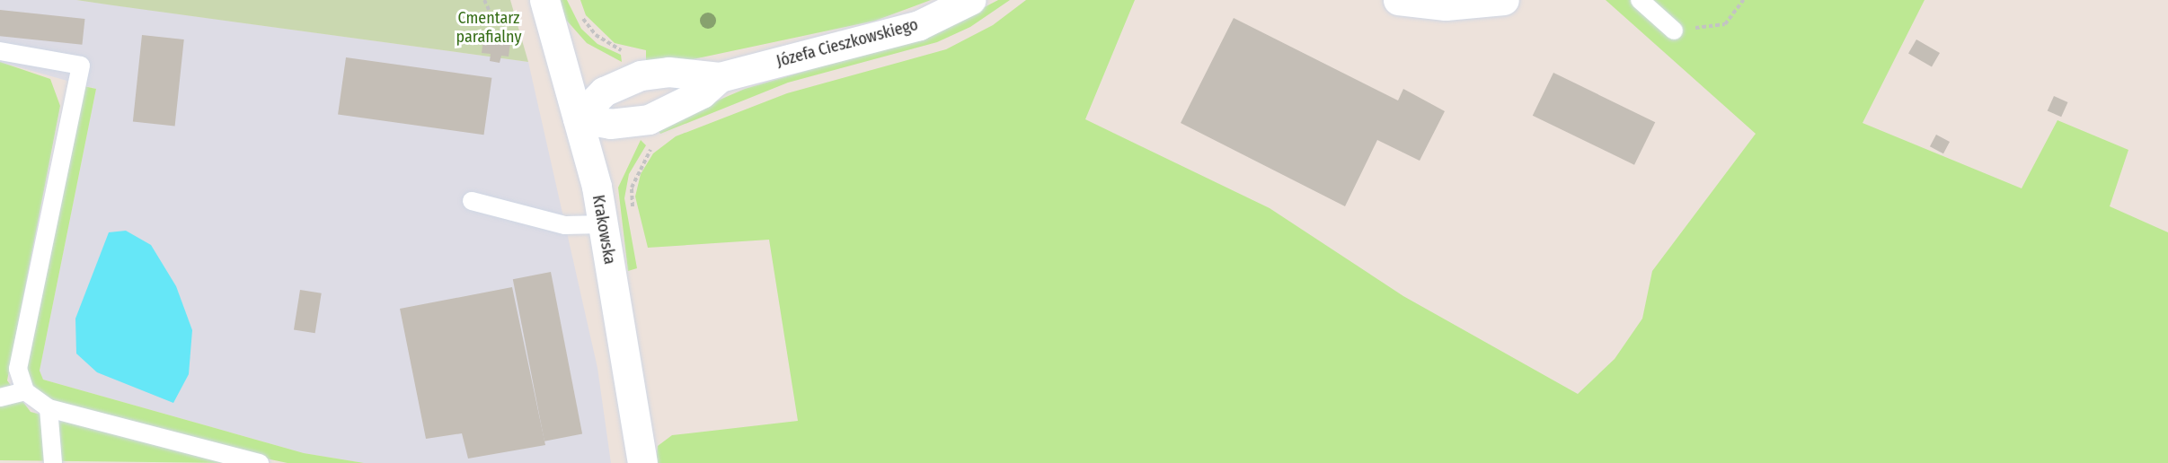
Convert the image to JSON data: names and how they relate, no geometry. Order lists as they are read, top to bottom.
{
  "streets": {
    "street": ["Józefa Cieszkowskiego", "Krakowska"]
  },
  "crossings": [
    ["Józefa Cieszkowskiego", "Krakowska"]
  ],
  "parks": ["Cmentarz parafialny"]
}
